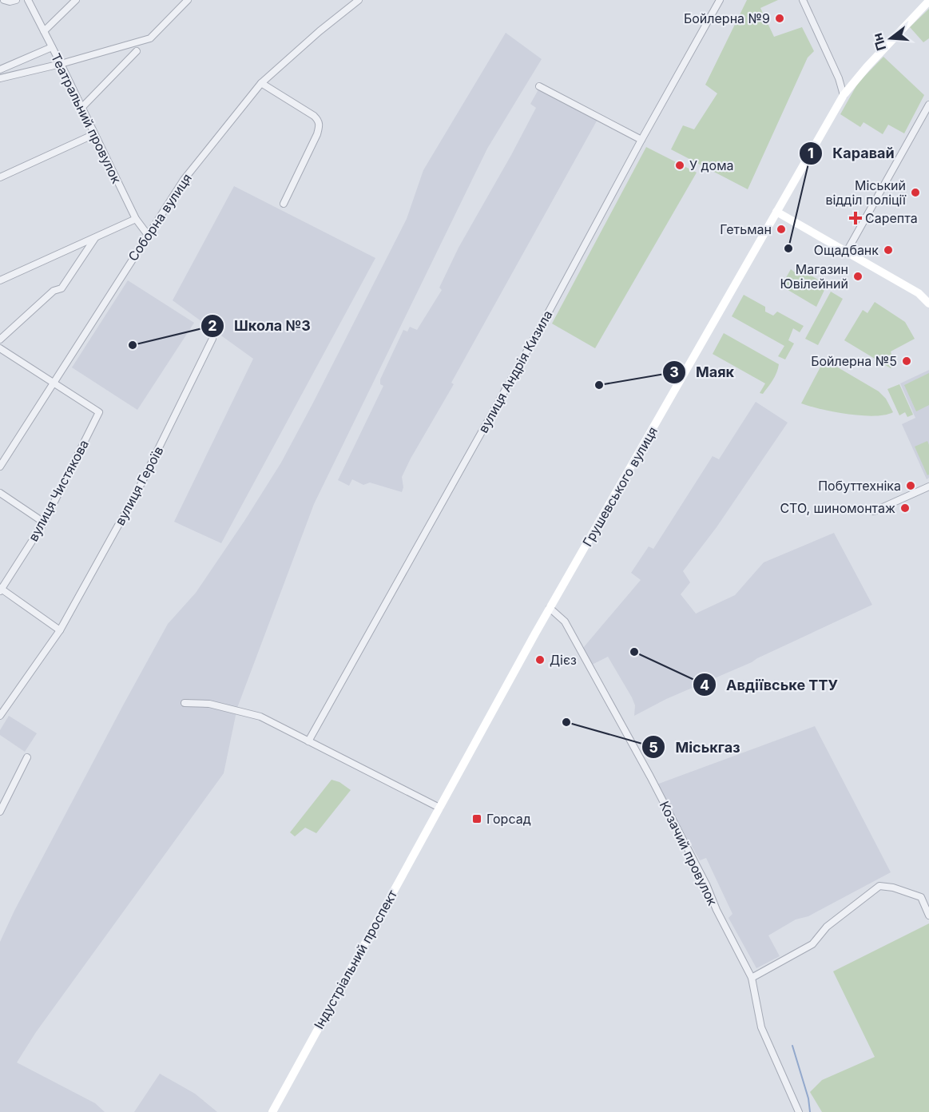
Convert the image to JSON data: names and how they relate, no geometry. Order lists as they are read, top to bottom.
{
  "streets": {
    "street": [
      "Театральний провулок",
      "Соборна вулиця",
      "вулиця Андрія Кизила",
      "вулиця Героїв",
      "Грушевського вулиця",
      "вулиця Чистякова",
      "Козачий провулок",
      "Індустріальний проспект"
    ]
  },
  "crossings": [
    ["Театральний провулок", "Соборна вулиця"],
    ["Соборна вулиця", "вулиця Чистякова"],
    ["Грушевського вулиця", "Козачий провулок"],
    ["Грушевського вулиця", "Індустріальний проспект"]
  ],
  "places": {
    "other": [
      "Бойлерна №9",
      "У дома",
      "Міський відділ поліції",
      "Гетьман",
      "Каравай",
      "Ощадбанк",
      "Магазин Ювілейний",
      "Школа №3",
      "Бойлерна №5",
      "Маяк",
      "Побуттехніка",
      "СТО, шиномонтаж",
      "Авдіївське ТТУ",
      "Дієз",
      "Міськгаз"
    ],
    "health": ["Сарепта"],
    "transit": ["Горсад"]
  },
  "north": "left"
}
